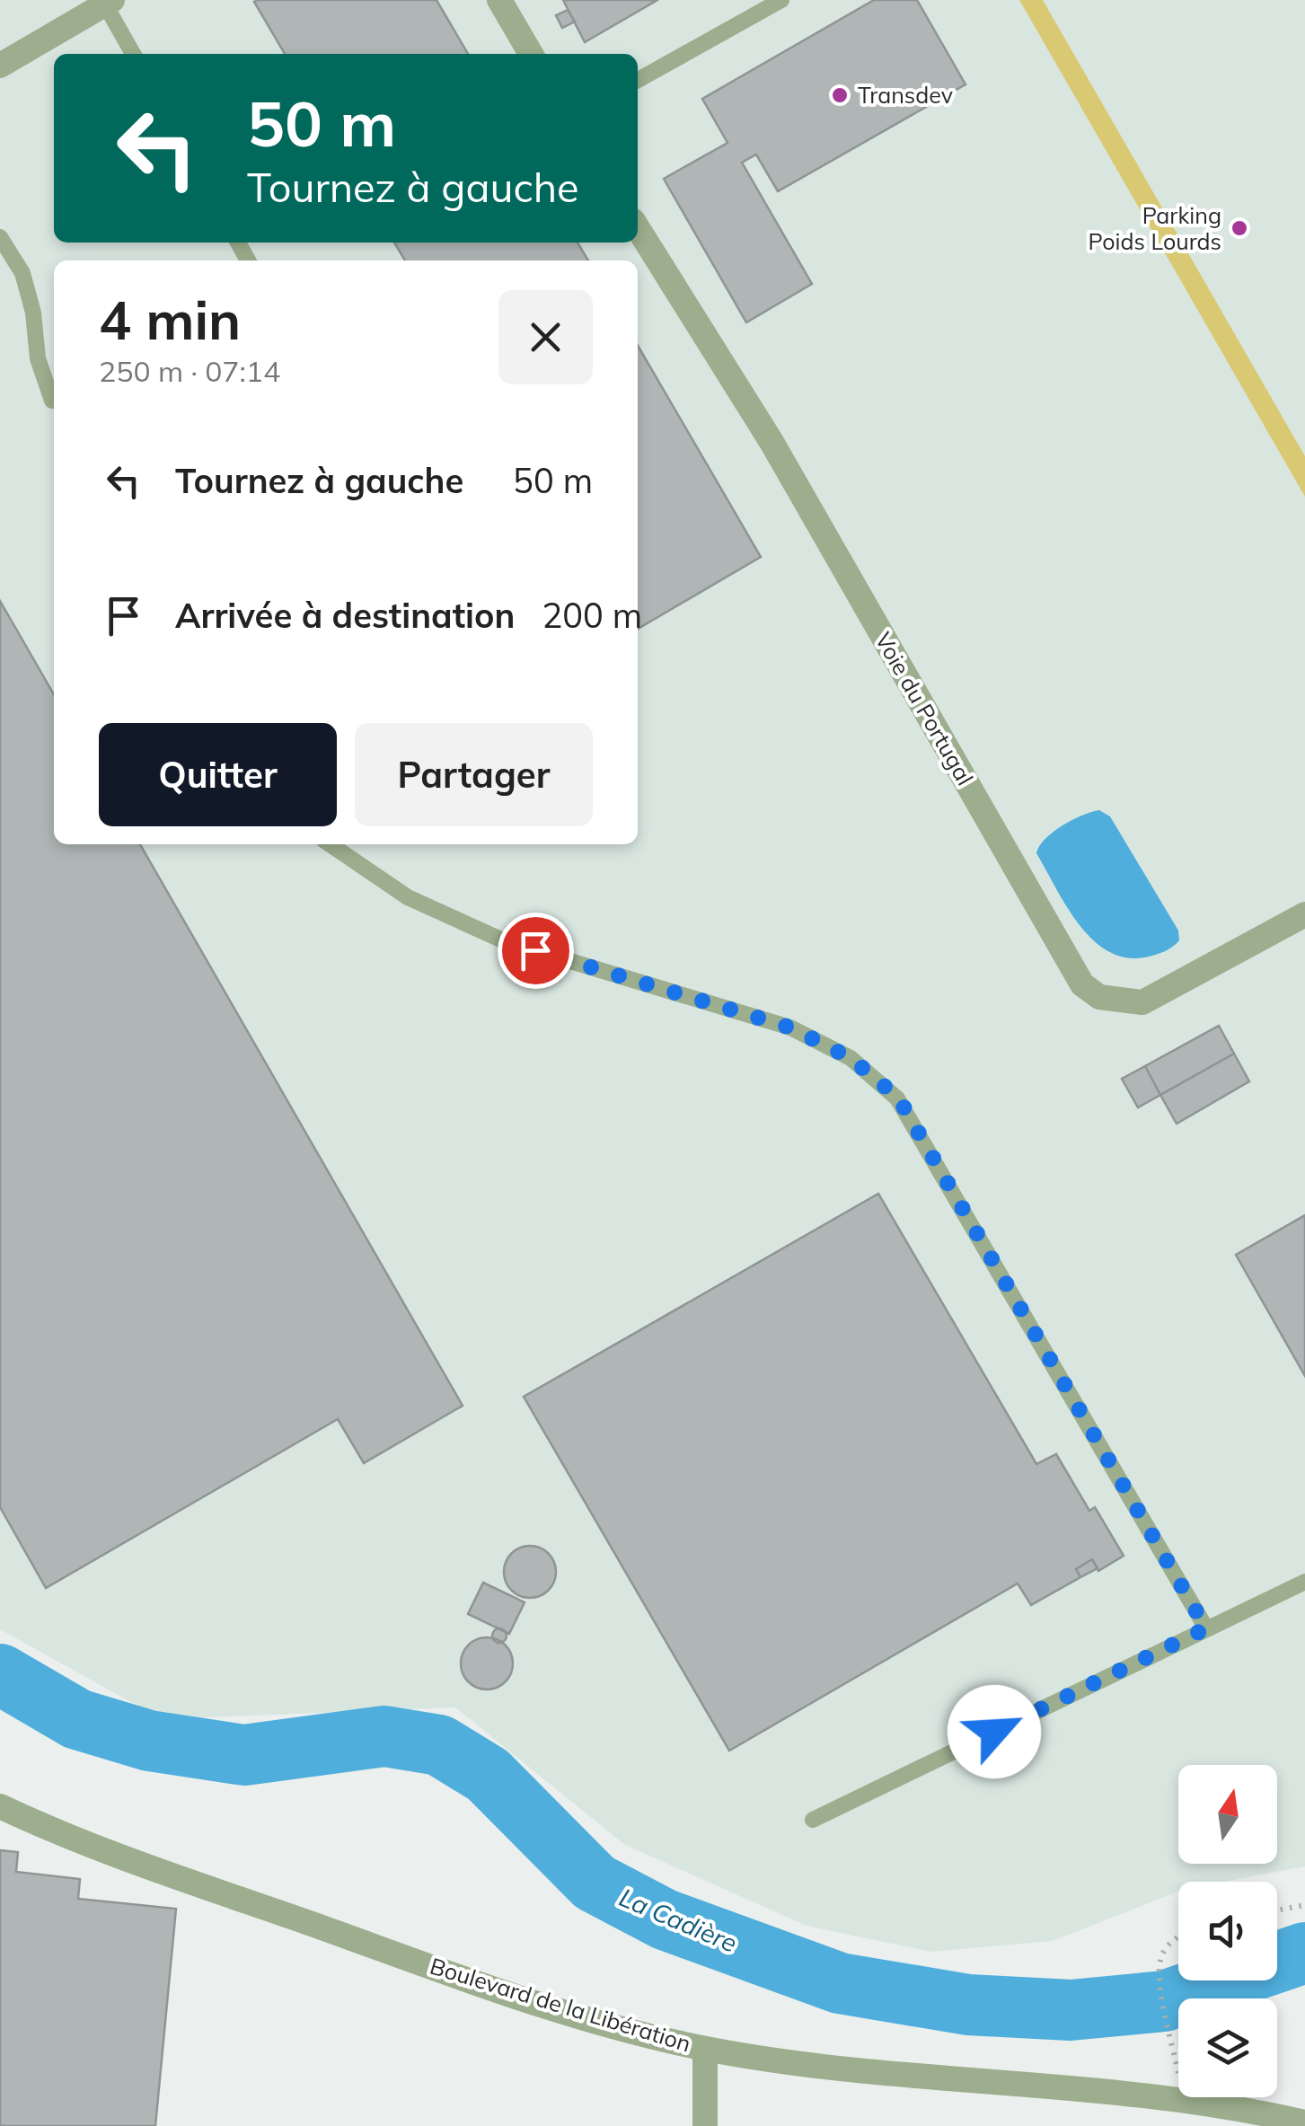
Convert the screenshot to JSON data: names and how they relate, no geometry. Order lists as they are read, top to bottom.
{
  "streets": {
    "street": ["Voie du Portugal", "Boulevard de la Libération"]
  },
  "water": ["La Cadière"],
  "places": ["Transdev", "Parking Poids Lourds"],
  "north": "top",
  "page": {
    "turn": ["50 m", "Tournez à gauche"],
    "heading": ["4 min", "250 m · 07:14"],
    "list": [
      {
        "name": "Tournez à gauche",
        "value": "50 m"
      },
      {
        "name": "Arrivée à destination",
        "value": "200 m"
      }
    ],
    "buttons": ["Quitter", "Partager"]
  }
}
